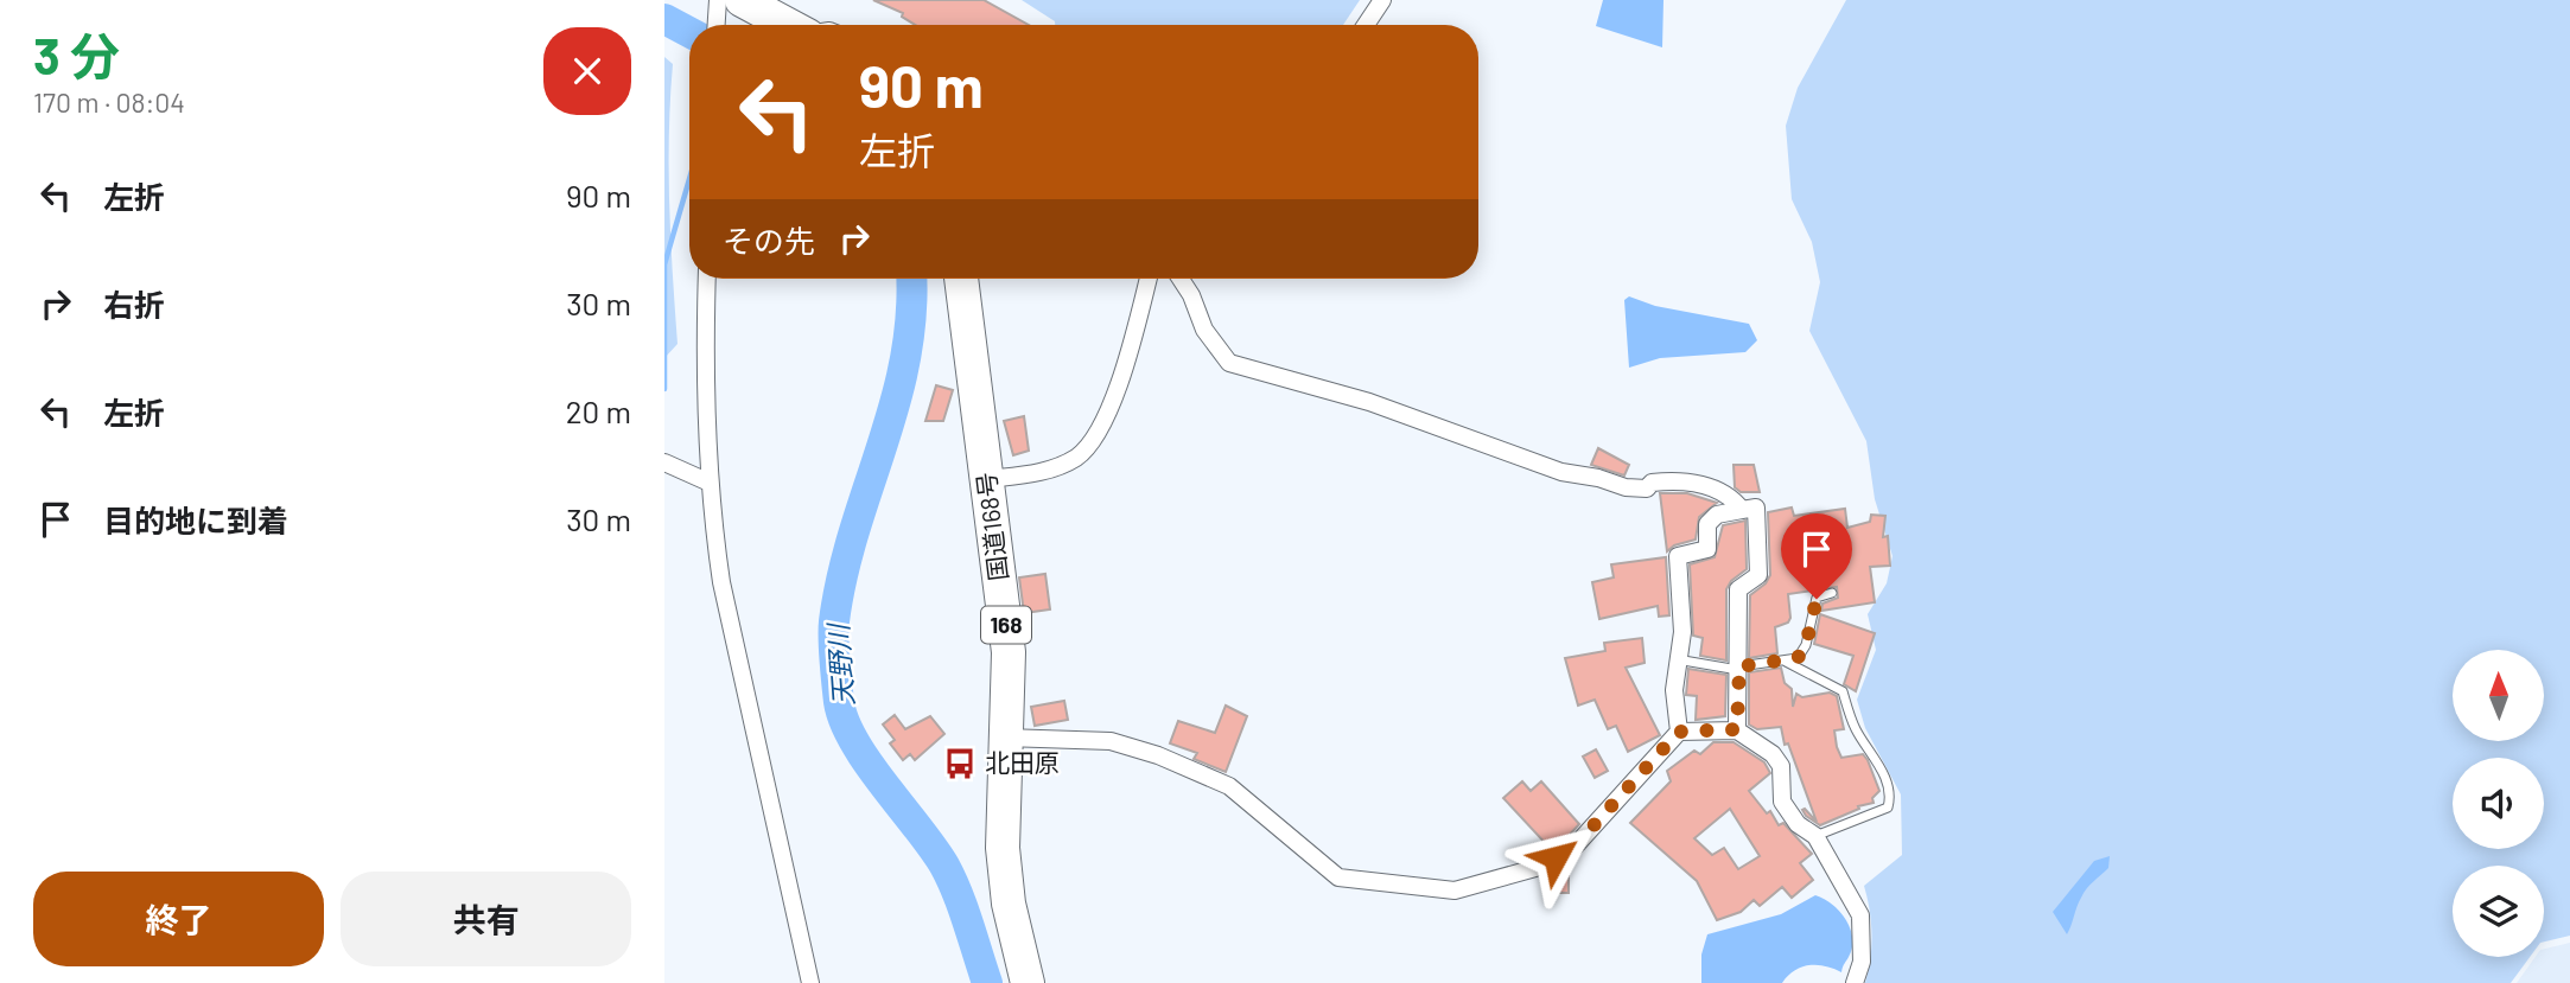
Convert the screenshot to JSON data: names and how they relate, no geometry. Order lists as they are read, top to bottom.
{
  "streets": {
    "highway": ["国道168号", "168"]
  },
  "water": ["天野川"],
  "places": {
    "bus stop": ["北田原"]
  },
  "north": "top",
  "page": {
    "heading": ["3 分", "170 m · 08:04"],
    "turn": ["90 m", "左折"],
    "list": [
      {
        "name": "左折",
        "value": "90 m"
      },
      {
        "name": "右折",
        "value": "30 m"
      },
      {
        "name": "左折",
        "value": "20 m"
      },
      {
        "name": "目的地に到着",
        "value": "30 m"
      }
    ],
    "then": "その先",
    "buttons": ["終了", "共有"]
  }
}
